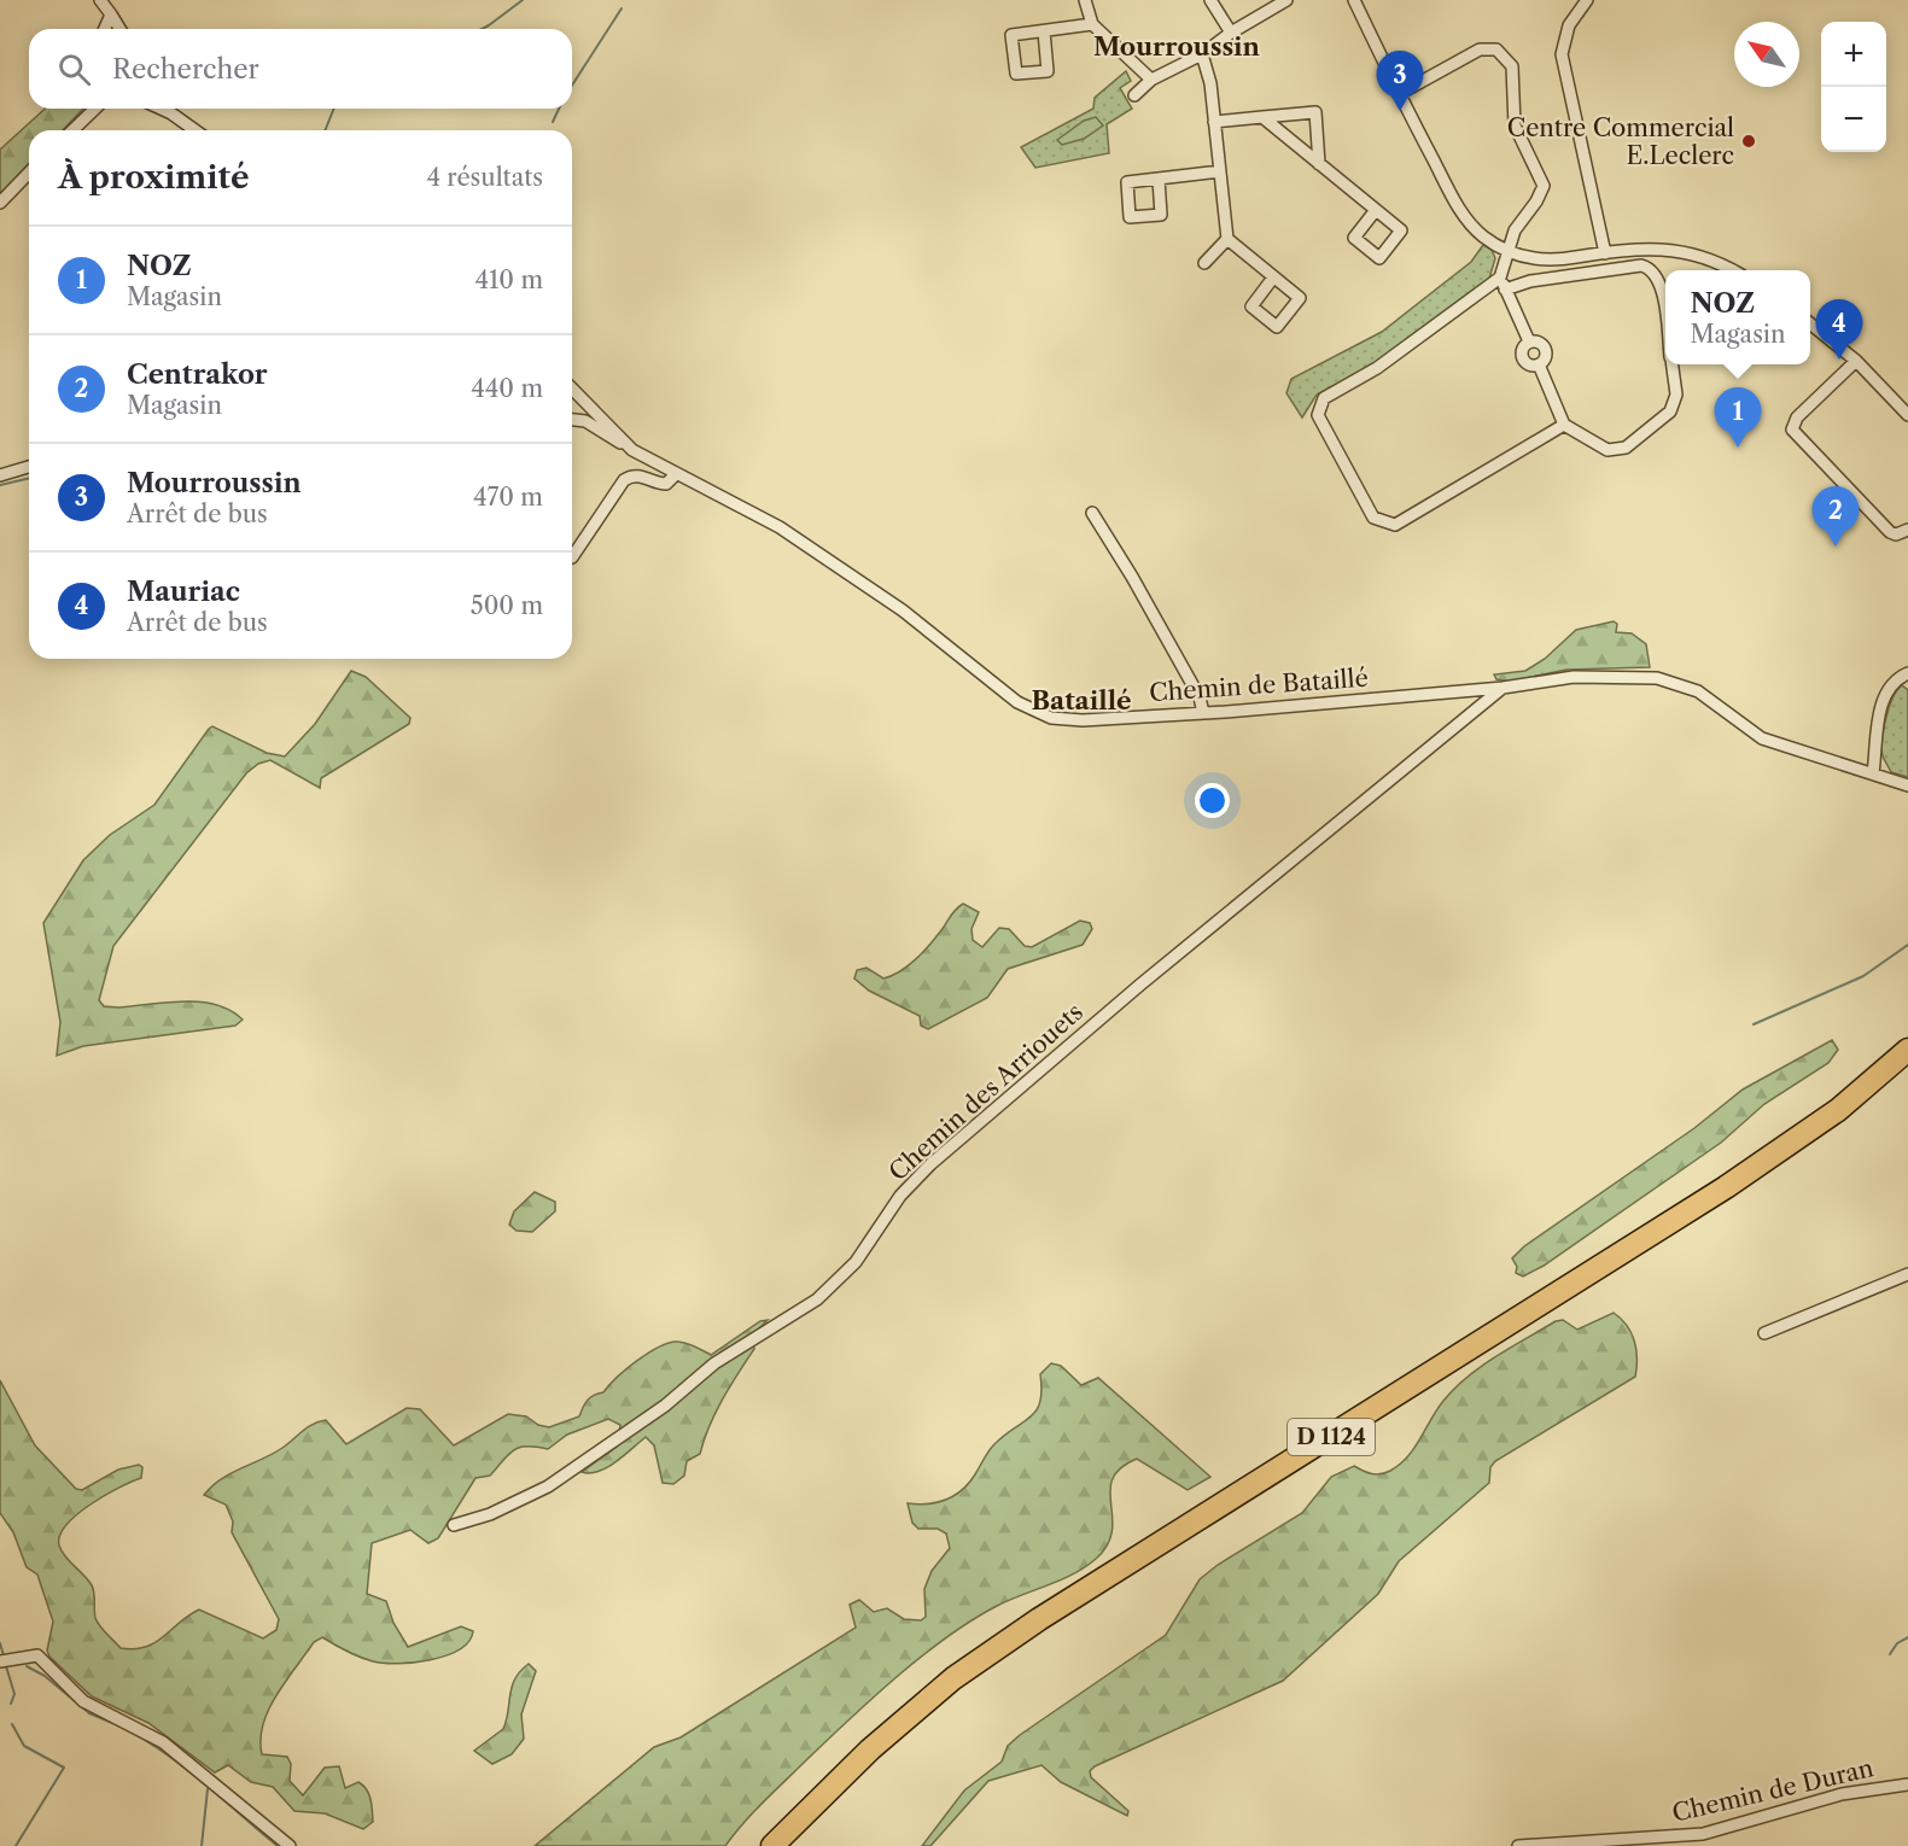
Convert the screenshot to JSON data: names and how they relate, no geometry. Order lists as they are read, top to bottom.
{
  "streets": {
    "highway": ["D 1124"],
    "street": ["Chemin de Bataillé", "Chemin des Arriouets", "Chemin de Duran"]
  },
  "crossings": [
    ["Chemin de Bataillé", "Chemin des Arriouets"]
  ],
  "districts": ["Mourroussin", "Bataillé"],
  "places": ["Centre Commercial E.Leclerc"],
  "north": "top left",
  "page": {
    "map_buttons": ["+", "−"],
    "search": "Rechercher",
    "pins": [
      "3",
      "4",
      "1",
      "2"
    ],
    "heading": ["À proximité", "4 résultats"],
    "list": [
      {
        "mark": "1",
        "name": "NOZ",
        "note": "Magasin",
        "value": "410 m"
      },
      {
        "mark": "2",
        "name": "Centrakor",
        "note": "Magasin",
        "value": "440 m"
      },
      {
        "mark": "3",
        "name": "Mourroussin",
        "note": "Arrêt de bus",
        "value": "470 m"
      },
      {
        "mark": "4",
        "name": "Mauriac",
        "note": "Arrêt de bus",
        "value": "500 m"
      }
    ],
    "popup": ["NOZ", "Magasin"]
  }
}
